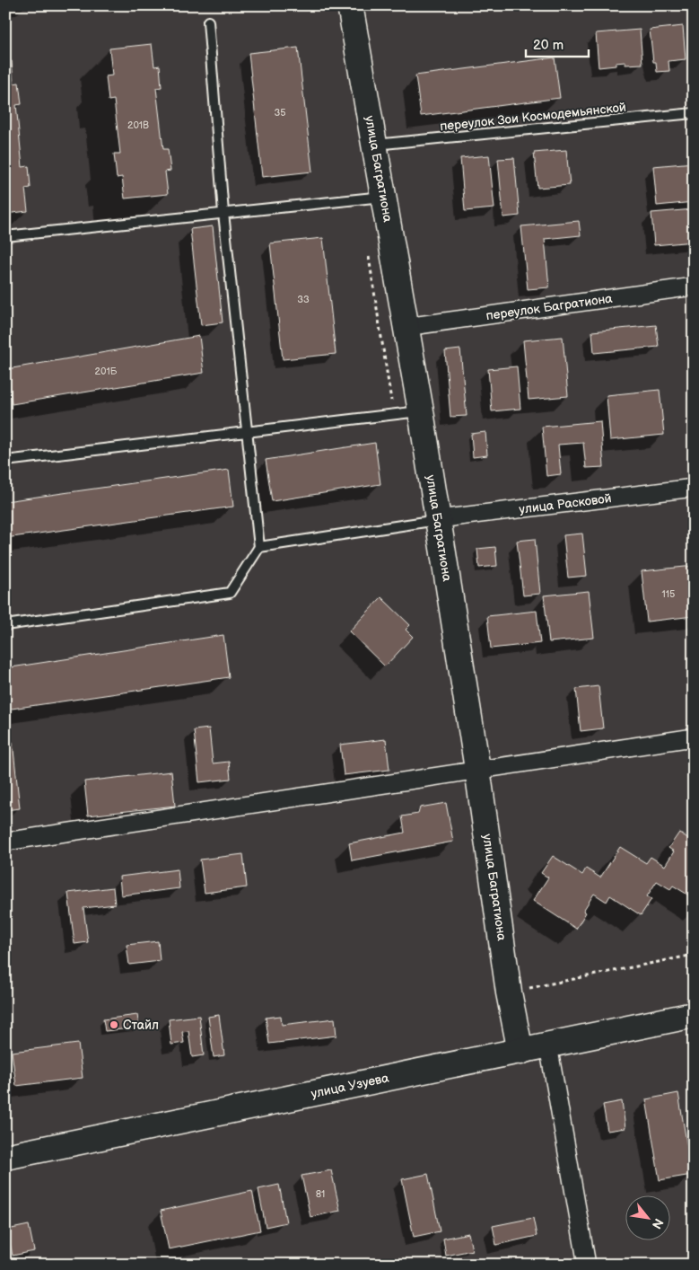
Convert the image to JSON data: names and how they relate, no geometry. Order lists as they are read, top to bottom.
{
  "streets": {
    "street": [
      "улица Багратиона",
      "переулок Багратиона",
      "улица Расковой",
      "улица Узуева"
    ],
    "lane": ["переулок Зои Космодемьянской"]
  },
  "crossings": [
    ["переулок Зои Космодемьянской", "улица Багратиона"],
    ["улица Багратиона", "переулок Багратиона"],
    ["улица Багратиона", "улица Расковой"],
    ["улица Багратиона", "улица Узуева"]
  ],
  "places": ["Стайл"],
  "house_numbers": [
    "35",
    "201В",
    "33",
    "201Б",
    "115",
    "81"
  ],
  "scale_bar": "20 m",
  "north": "bottom right"
}
